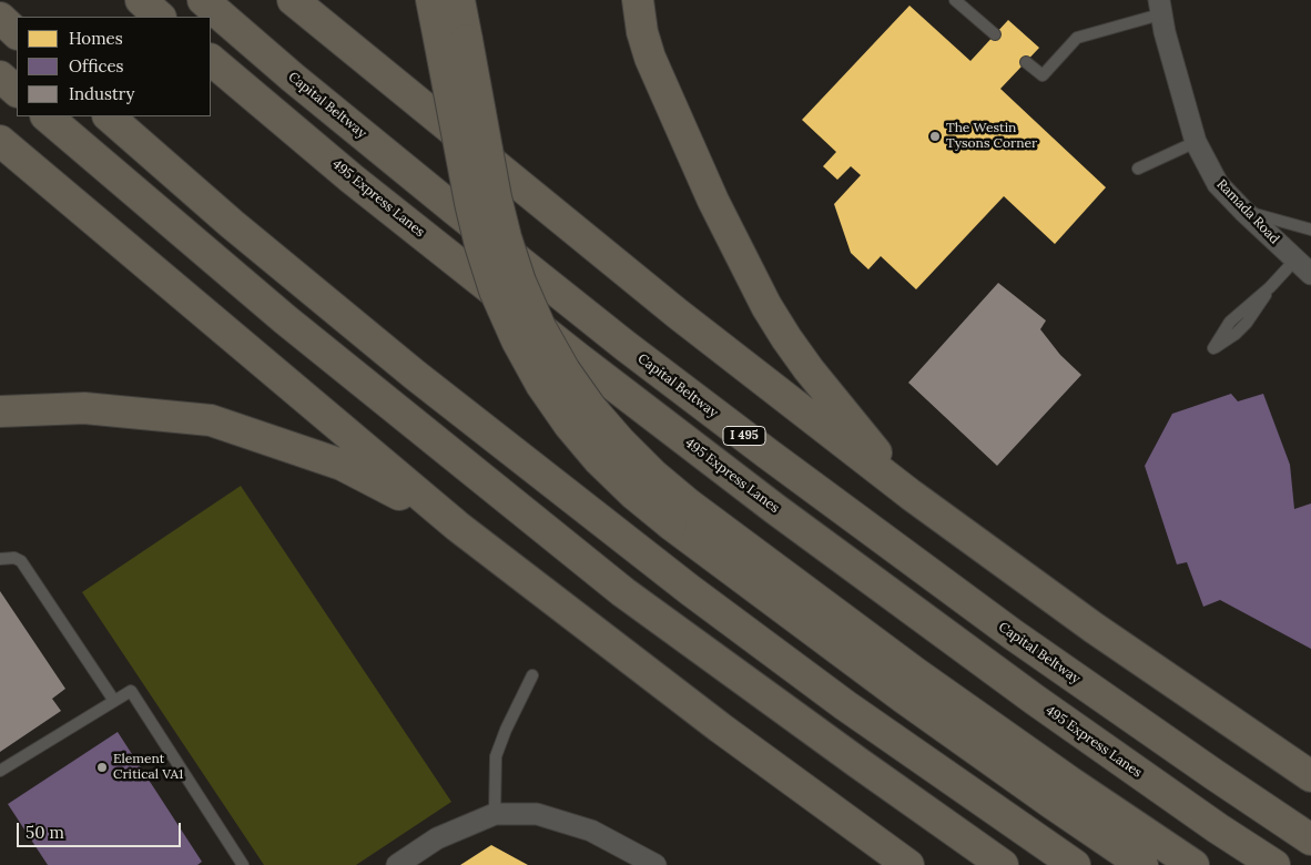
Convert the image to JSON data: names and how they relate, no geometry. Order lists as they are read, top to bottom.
{
  "streets": {
    "highway": ["Capital Beltway", "495 Express Lanes", "I 495"],
    "street": ["Ramada Road"]
  },
  "places": ["The Westin Tysons Corner", "Element Critical VA1"],
  "legend": ["Homes", "Offices", "Industry"],
  "scale_bar": "50 m"
}
